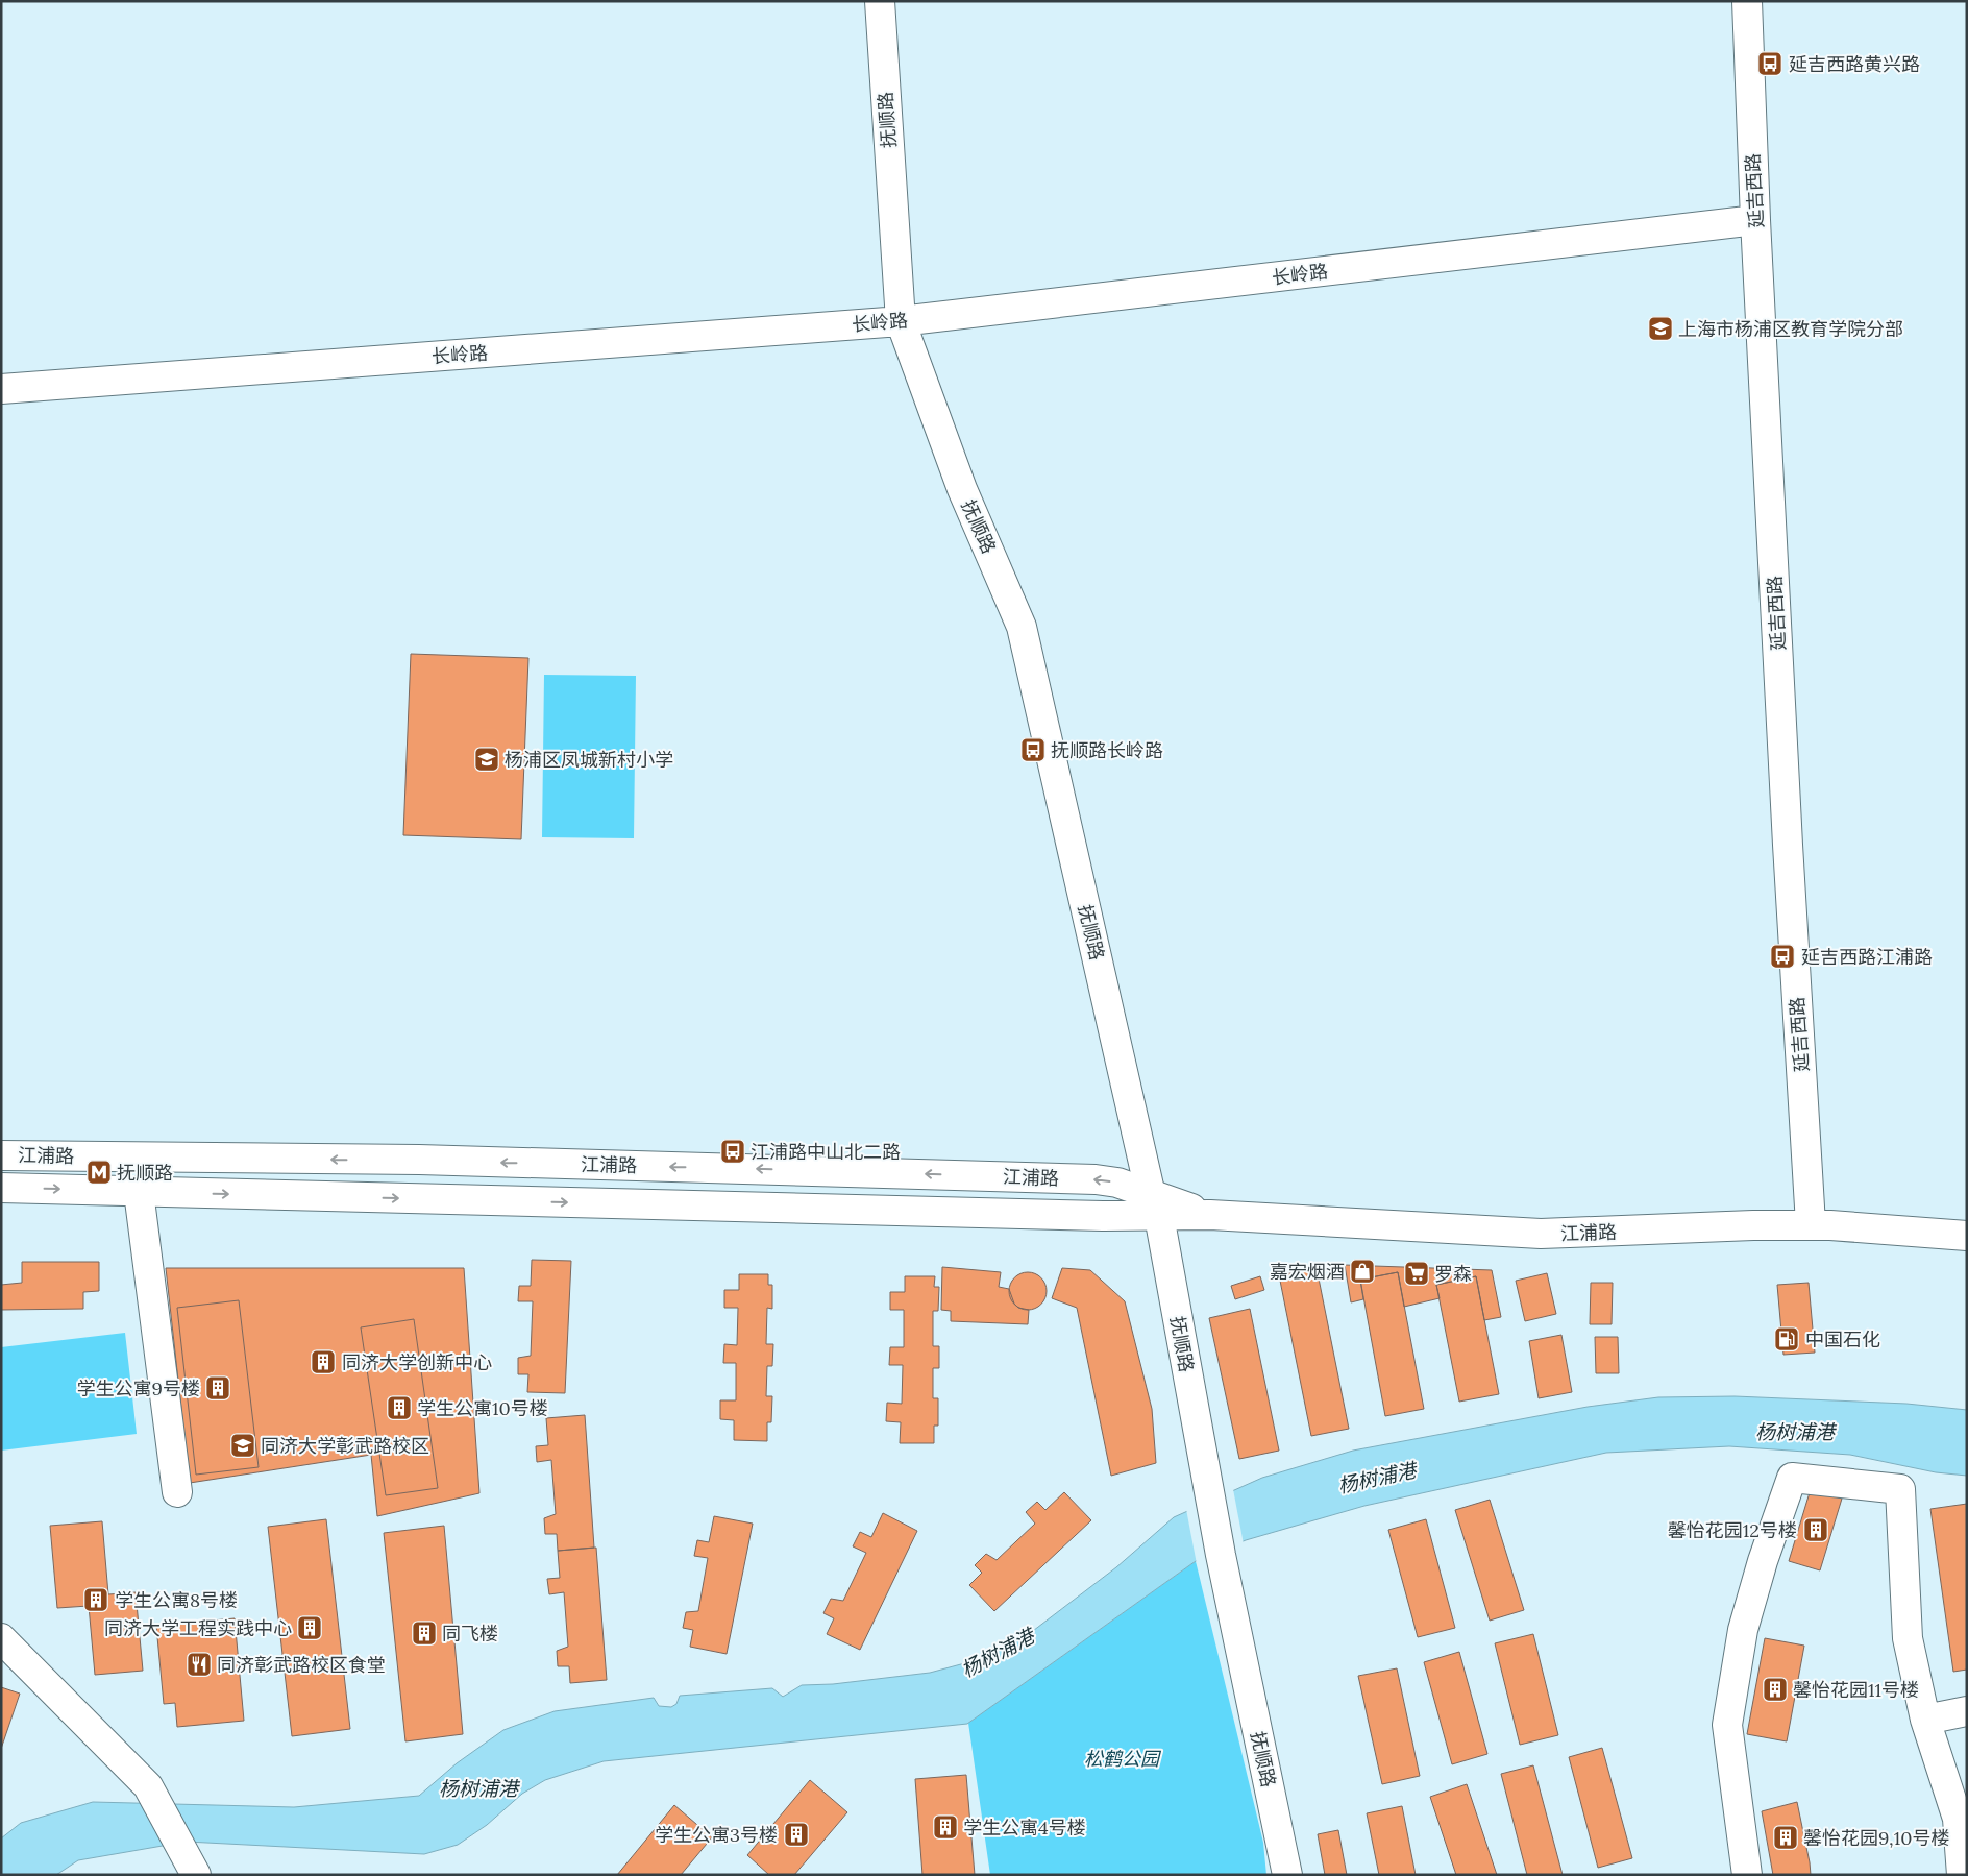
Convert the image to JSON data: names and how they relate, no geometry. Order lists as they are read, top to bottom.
{
  "streets": {
    "street": [
      "抚顺路",
      "延吉西路",
      "长岭路",
      "江浦路"
    ]
  },
  "crossings": [
    ["抚顺路", "长岭路"],
    ["抚顺路", "江浦路"],
    ["延吉西路", "长岭路"],
    ["延吉西路", "江浦路"]
  ],
  "water": ["杨树浦港"],
  "parks": ["松鹤公园"],
  "places": {
    "bus stop": [
      "延吉西路黄兴路",
      "抚顺路长岭路",
      "延吉西路江浦路",
      "江浦路中山北二路"
    ],
    "school or university": ["上海市杨浦区教育学院分部", "杨浦区凤城新村小学", "同济大学彰武路校区"],
    "metro station": ["抚顺路"],
    "shop": ["嘉宏烟酒"],
    "supermarket": ["罗森"],
    "fuel station": ["中国石化"],
    "building": [
      "同济大学创新中心",
      "学生公寓9号楼",
      "学生公寓10号楼",
      "馨怡花园12号楼",
      "学生公寓8号楼",
      "同济大学工程实践中心",
      "同飞楼",
      "馨怡花园11号楼",
      "学生公寓4号楼",
      "学生公寓3号楼",
      "馨怡花园9,10号楼"
    ],
    "restaurant": ["同济彰武路校区食堂"]
  }
}
